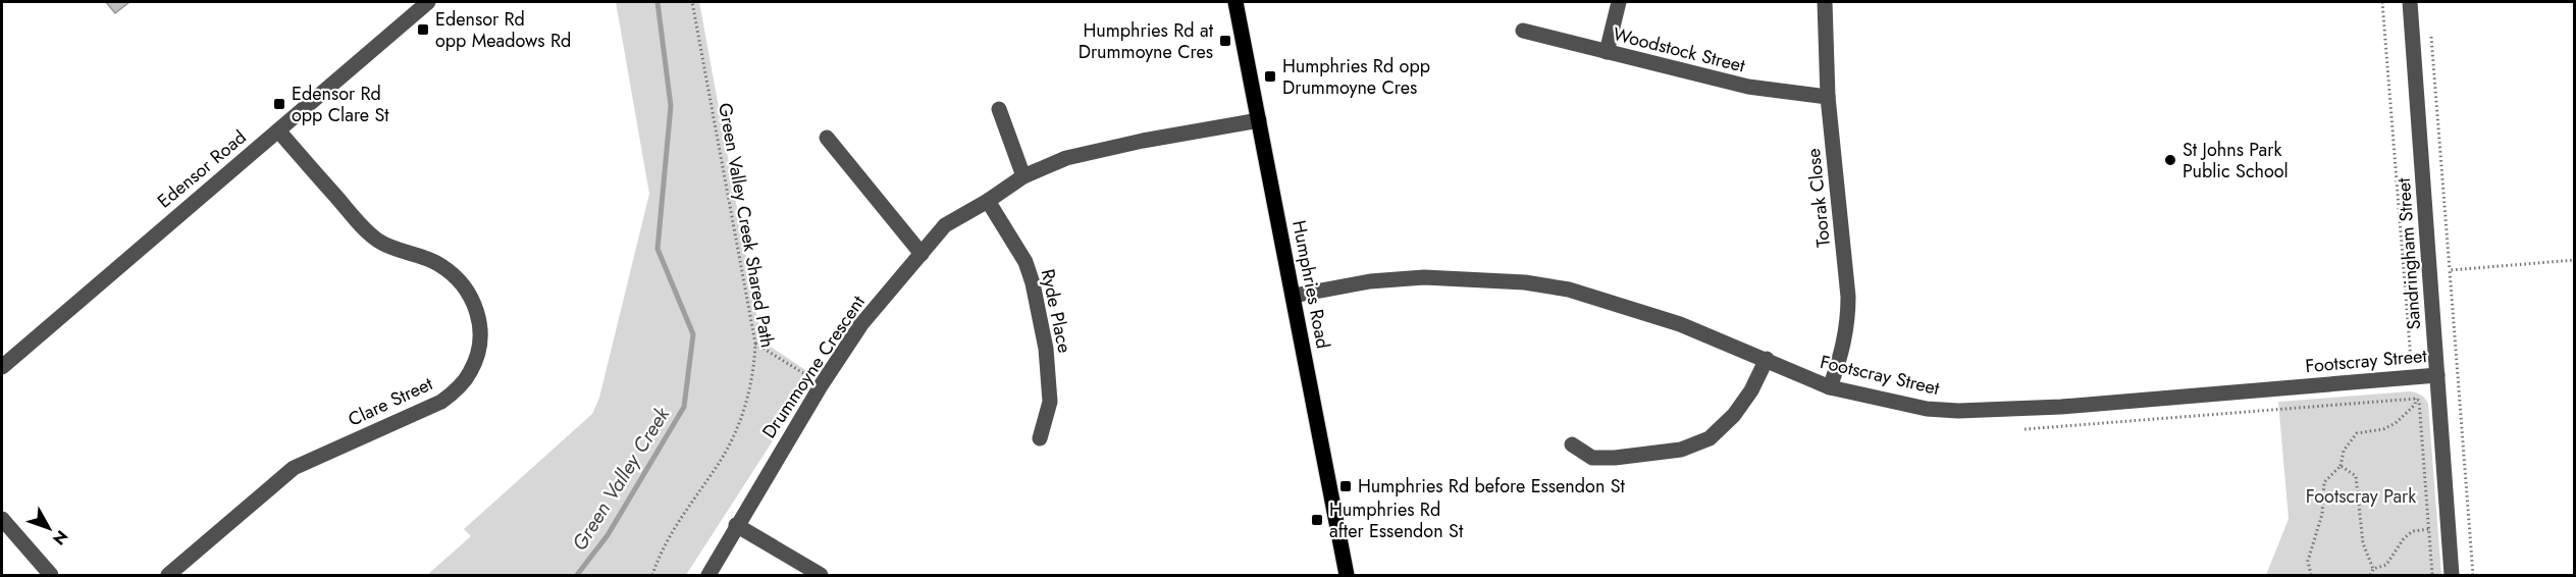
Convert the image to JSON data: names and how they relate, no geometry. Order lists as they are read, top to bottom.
{
  "streets": {
    "main road": ["Humphries Road"],
    "street": [
      "Woodstock Street",
      "Edensor Road",
      "Toorak Close",
      "Sandringham Street",
      "Ryde Place",
      "Footscray Street",
      "Drummoyne Crescent",
      "Clare Street"
    ],
    "path": ["Green Valley Creek Shared Path"]
  },
  "crossings": [
    ["Woodstock Street", "Toorak Close"],
    ["Edensor Road", "Clare Street"],
    ["Toorak Close", "Footscray Street"],
    ["Sandringham Street", "Footscray Street"],
    ["Humphries Road", "Footscray Street"],
    ["Humphries Road", "Drummoyne Crescent"],
    ["Ryde Place", "Drummoyne Crescent"]
  ],
  "water": ["Green Valley Creek"],
  "parks": ["Footscray Park"],
  "places": {
    "transit": [
      "Edensor Rd opp Meadows Rd",
      "Humphries Rd at Drummoyne Cres",
      "Humphries Rd opp Drummoyne Cres",
      "Edensor Rd opp Clare St",
      "Humphries Rd before Essendon St",
      "Humphries Rd after Essendon St"
    ],
    "other": ["St Johns Park Public School"]
  },
  "north": "bottom right"
}
